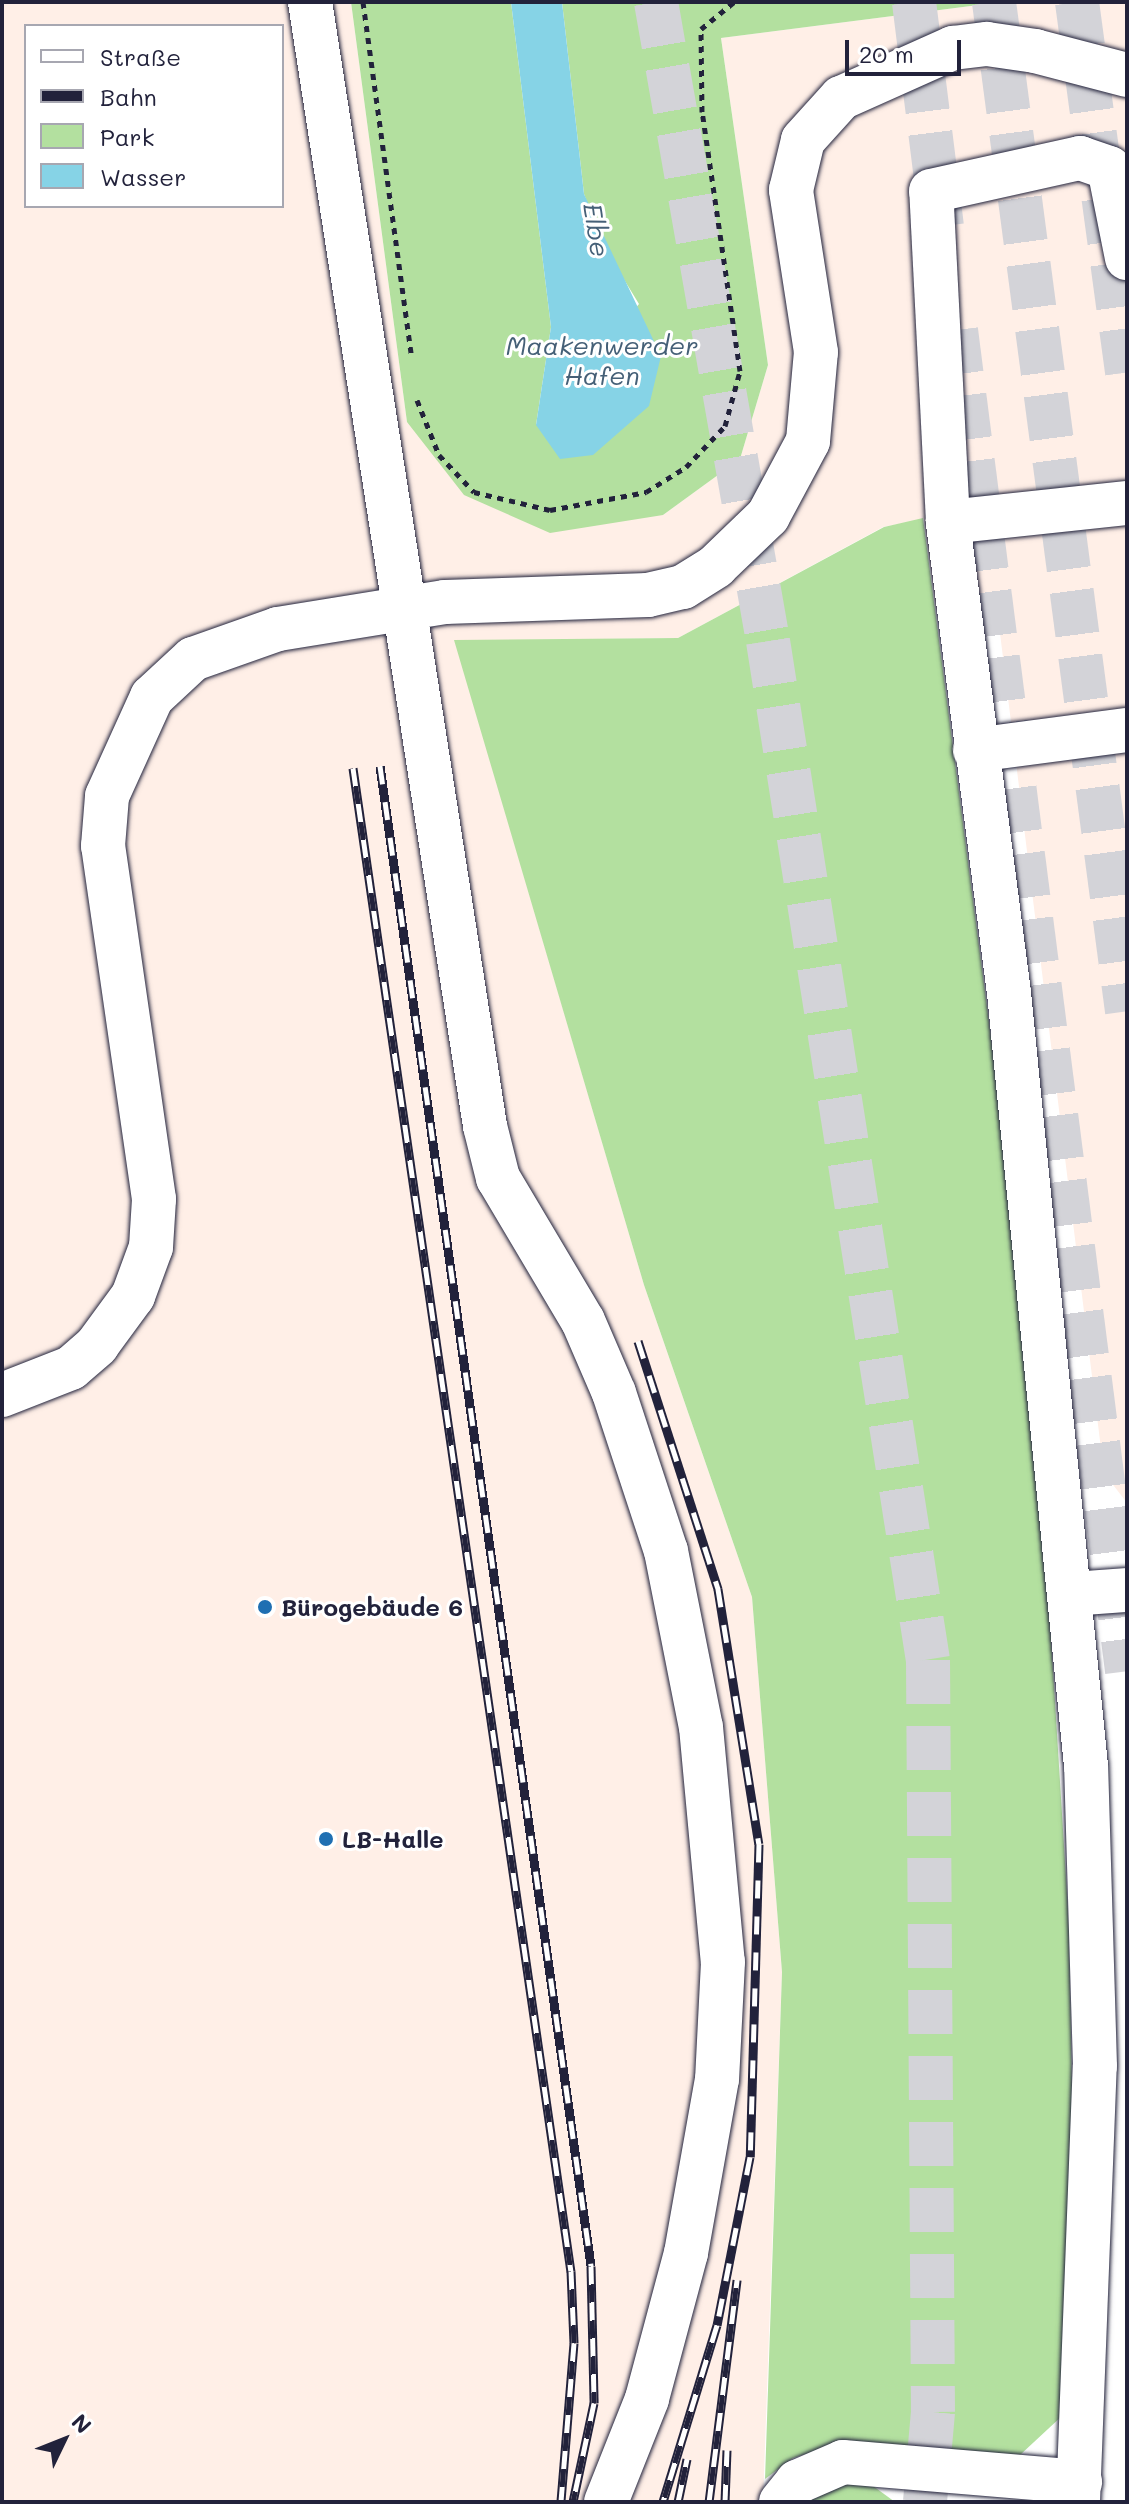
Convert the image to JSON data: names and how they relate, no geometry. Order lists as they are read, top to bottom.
{
  "water": ["Elbe", "Maakenwerder Hafen"],
  "places": ["Bürogebäude 6", "LB-Halle"],
  "legend": [
    "Straße",
    "Bahn",
    "Park",
    "Wasser"
  ],
  "scale_bar": "20 m",
  "north": "top right"
}
